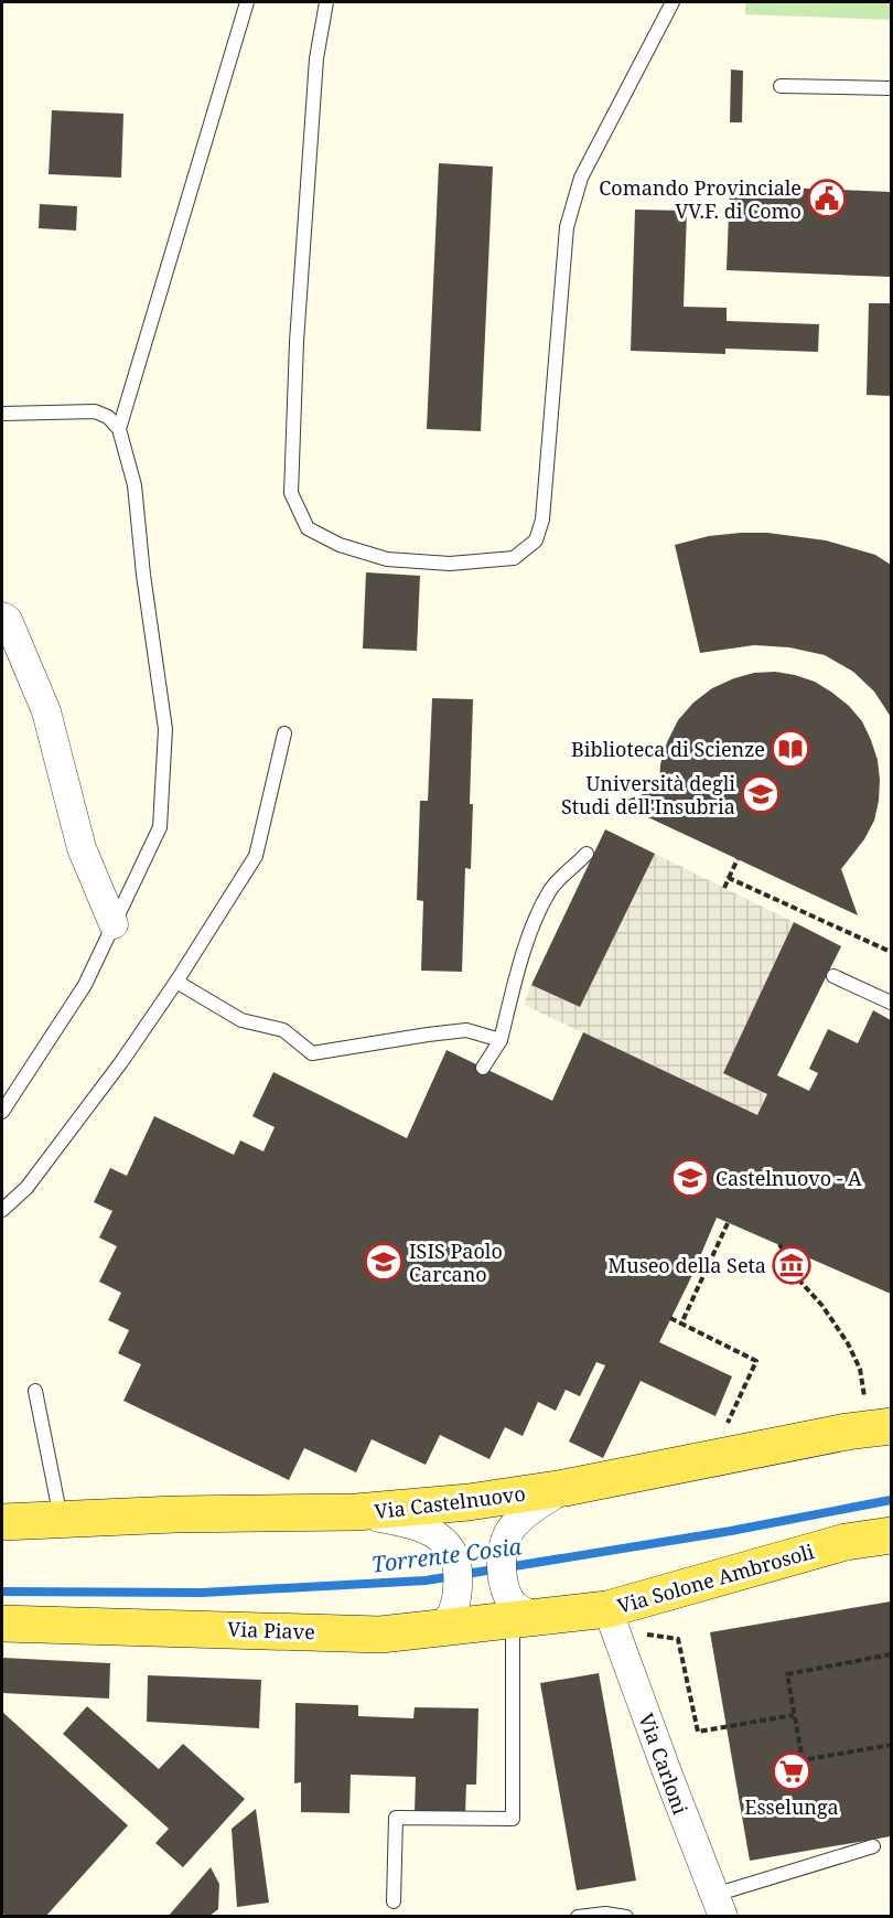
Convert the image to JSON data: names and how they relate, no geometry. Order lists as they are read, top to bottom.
{
  "streets": {
    "main road": ["Via Castelnuovo", "Via Solone Ambrosoli", "Via Piave"],
    "street": ["Via Carloni"]
  },
  "crossings": [
    ["Via Solone Ambrosoli", "Via Piave"],
    ["Via Solone Ambrosoli", "Via Carloni"]
  ],
  "water": ["Torrente Cosia"],
  "places": {
    "public building": ["Comando Provinciale VV.F. di Como"],
    "library": ["Biblioteca di Scienze"],
    "school or university": ["Università degli Studi dell'Insubria", "Castelnuovo - A", "ISIS Paolo Carcano"],
    "museum": ["Museo della Seta"],
    "supermarket": ["Esselunga"]
  }
}
